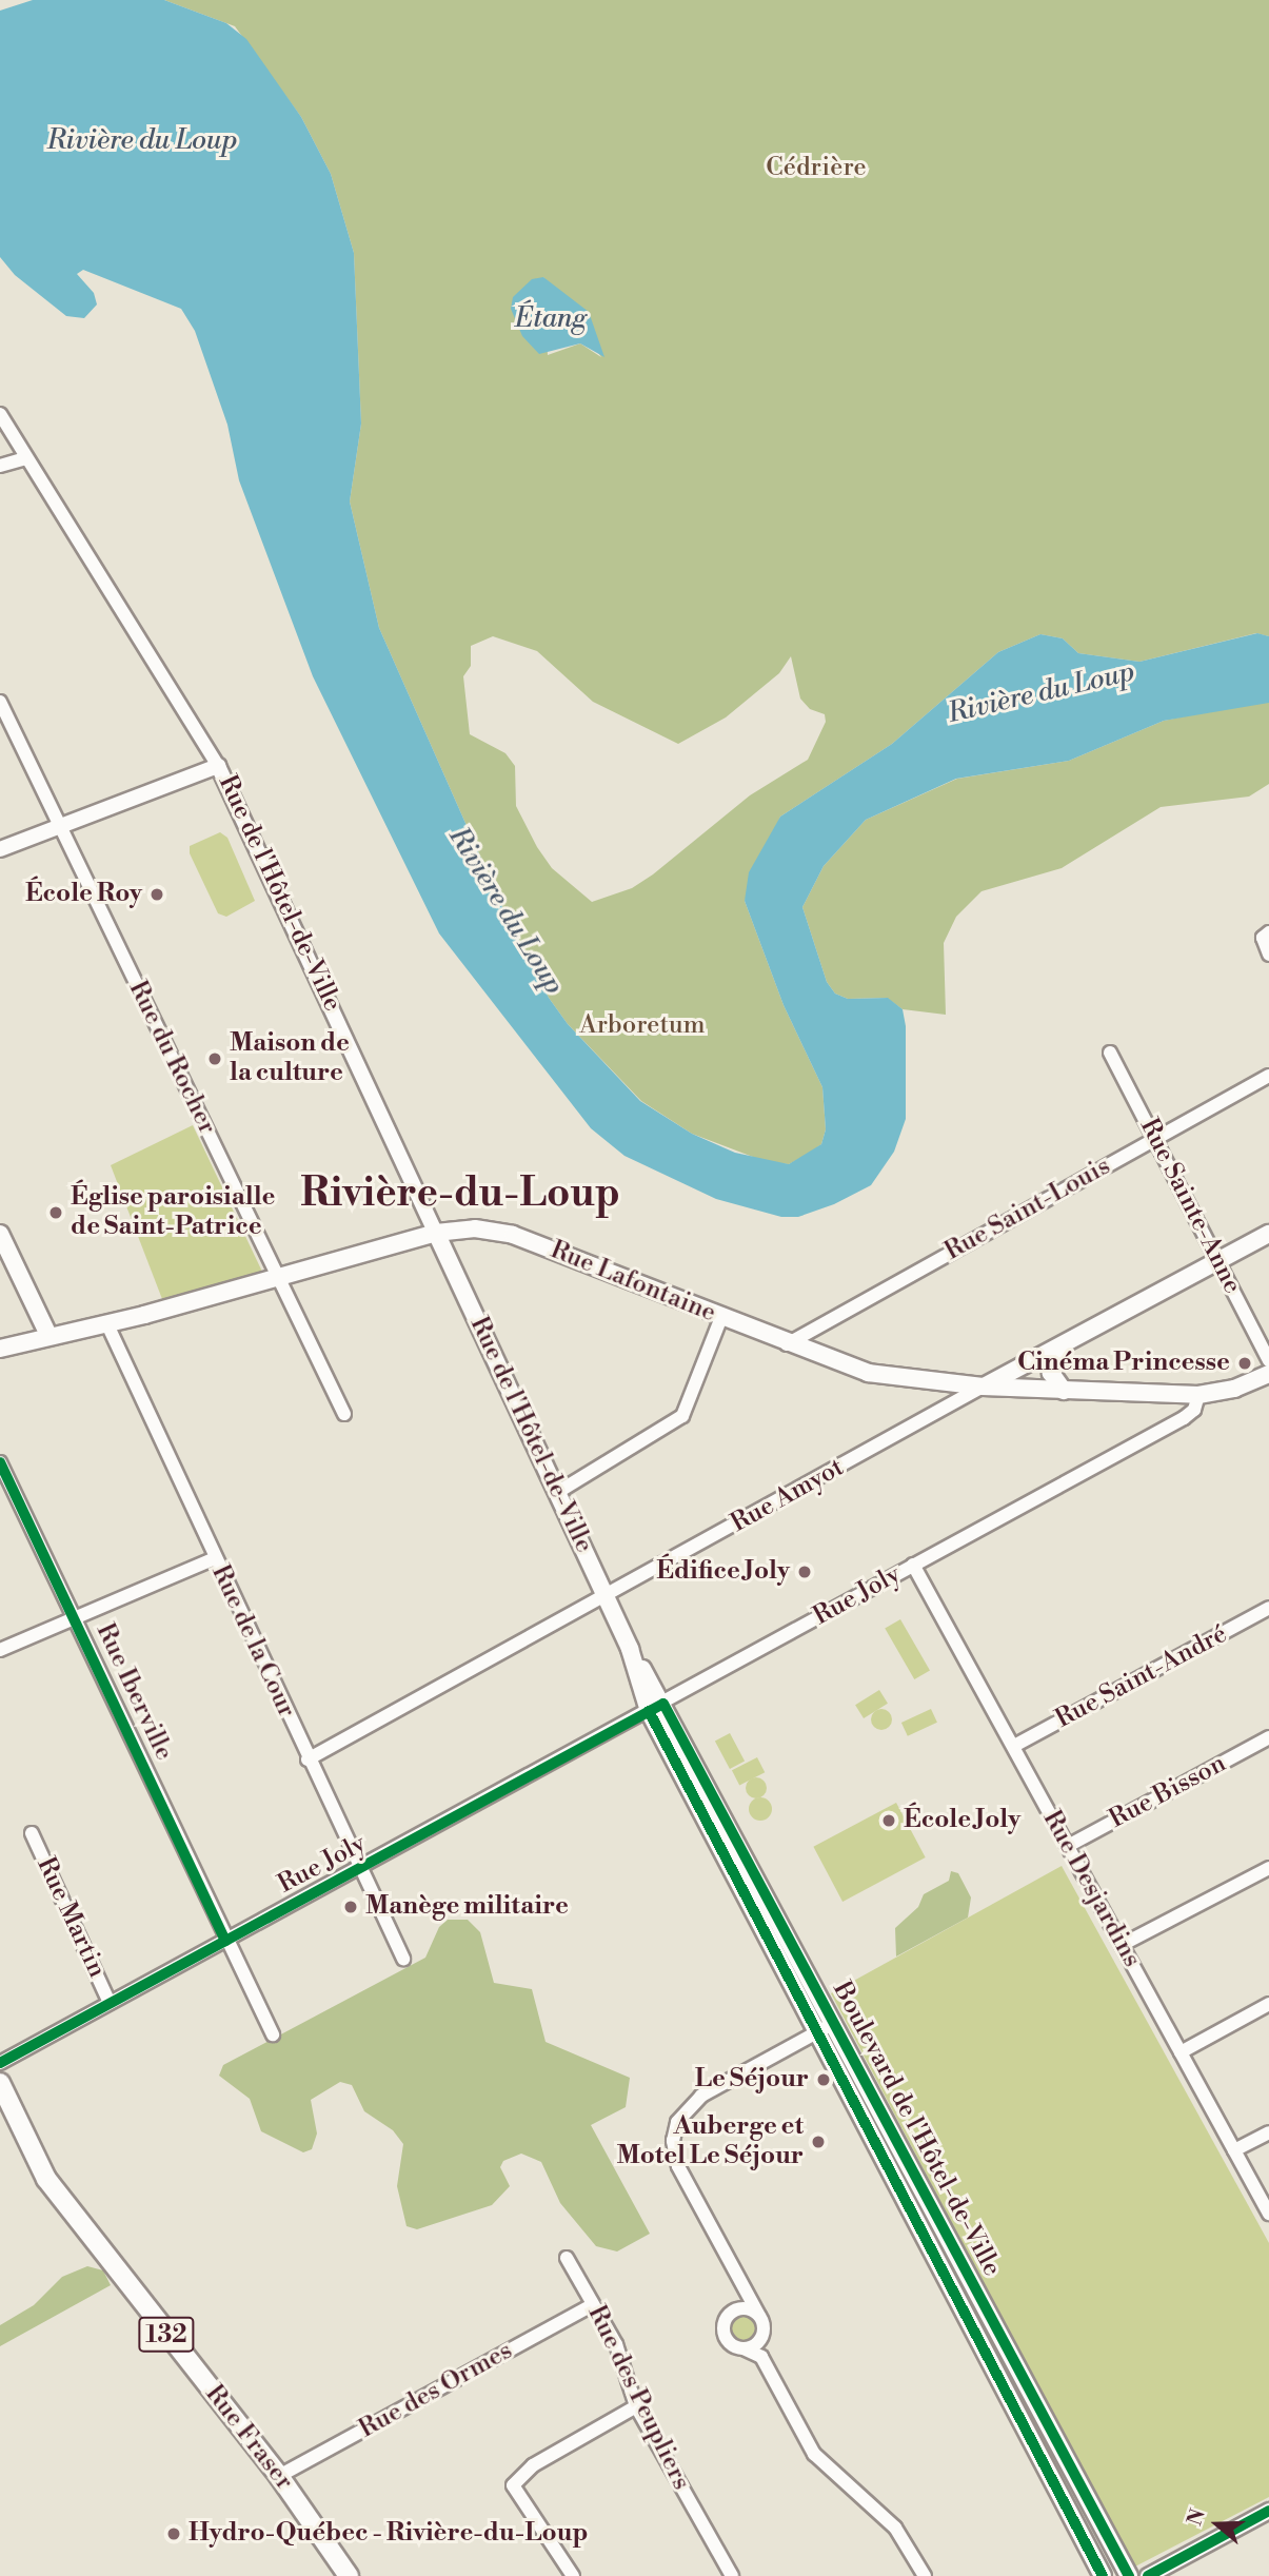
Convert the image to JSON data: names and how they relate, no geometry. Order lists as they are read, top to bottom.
{
  "streets": {
    "main road": [
      "Rue de l'Hôtel-de-Ville",
      "Rue Lafontaine",
      "Rue Amyot",
      "Boulevard de l'Hôtel-de-Ville",
      "132",
      "Rue Fraser"
    ],
    "street": [
      "Rue du Rocher",
      "Rue Sainte-Anne",
      "Rue Saint-Louis",
      "Rue Joly",
      "Rue de la Cour",
      "Rue Saint-André",
      "Rue Iberville",
      "Rue Bisson",
      "Rue Desjardins",
      "Rue Martin",
      "Rue des Ormes",
      "Rue des Peupliers"
    ]
  },
  "crossings": [
    ["Rue de l'Hôtel-de-Ville", "Rue Lafontaine"],
    ["Rue de l'Hôtel-de-Ville", "Rue Amyot"],
    ["Rue de l'Hôtel-de-Ville", "Boulevard de l'Hôtel-de-Ville"],
    ["Rue du Rocher", "Rue Lafontaine"],
    ["Rue Sainte-Anne", "Rue Saint-Louis"],
    ["Rue Sainte-Anne", "Rue Amyot"],
    ["Rue Saint-Louis", "Rue Lafontaine"],
    ["Rue Lafontaine", "Rue Amyot"],
    ["Rue Lafontaine", "Rue Joly"],
    ["Rue Lafontaine", "Rue de la Cour"],
    ["Rue Amyot", "Rue de la Cour"],
    ["Rue Amyot", "Boulevard de l'Hôtel-de-Ville"],
    ["Rue Joly", "Rue de la Cour"],
    ["Rue Joly", "Rue Iberville"],
    ["Rue Joly", "Rue Desjardins"],
    ["Rue Joly", "Rue Martin"],
    ["Rue Joly", "Boulevard de l'Hôtel-de-Ville"],
    ["Rue Saint-André", "Rue Desjardins"],
    ["Rue Bisson", "Rue Desjardins"],
    ["Rue des Ormes", "Rue des Peupliers"],
    ["Rue des Ormes", "Rue Fraser"]
  ],
  "districts": ["Rivière-du-Loup"],
  "water": ["Rivière du Loup", "Étang"],
  "parks": ["Cédrière", "Arboretum"],
  "places": [
    "École Roy",
    "Maison de la culture",
    "Église paroisialle de Saint-Patrice",
    "Cinéma Princesse",
    "Édifice Joly",
    "École Joly",
    "Manège militaire",
    "Le Séjour",
    "Auberge et Motel Le Séjour",
    "Hydro-Québec - Rivière-du-Loup"
  ],
  "north": "left"
}
